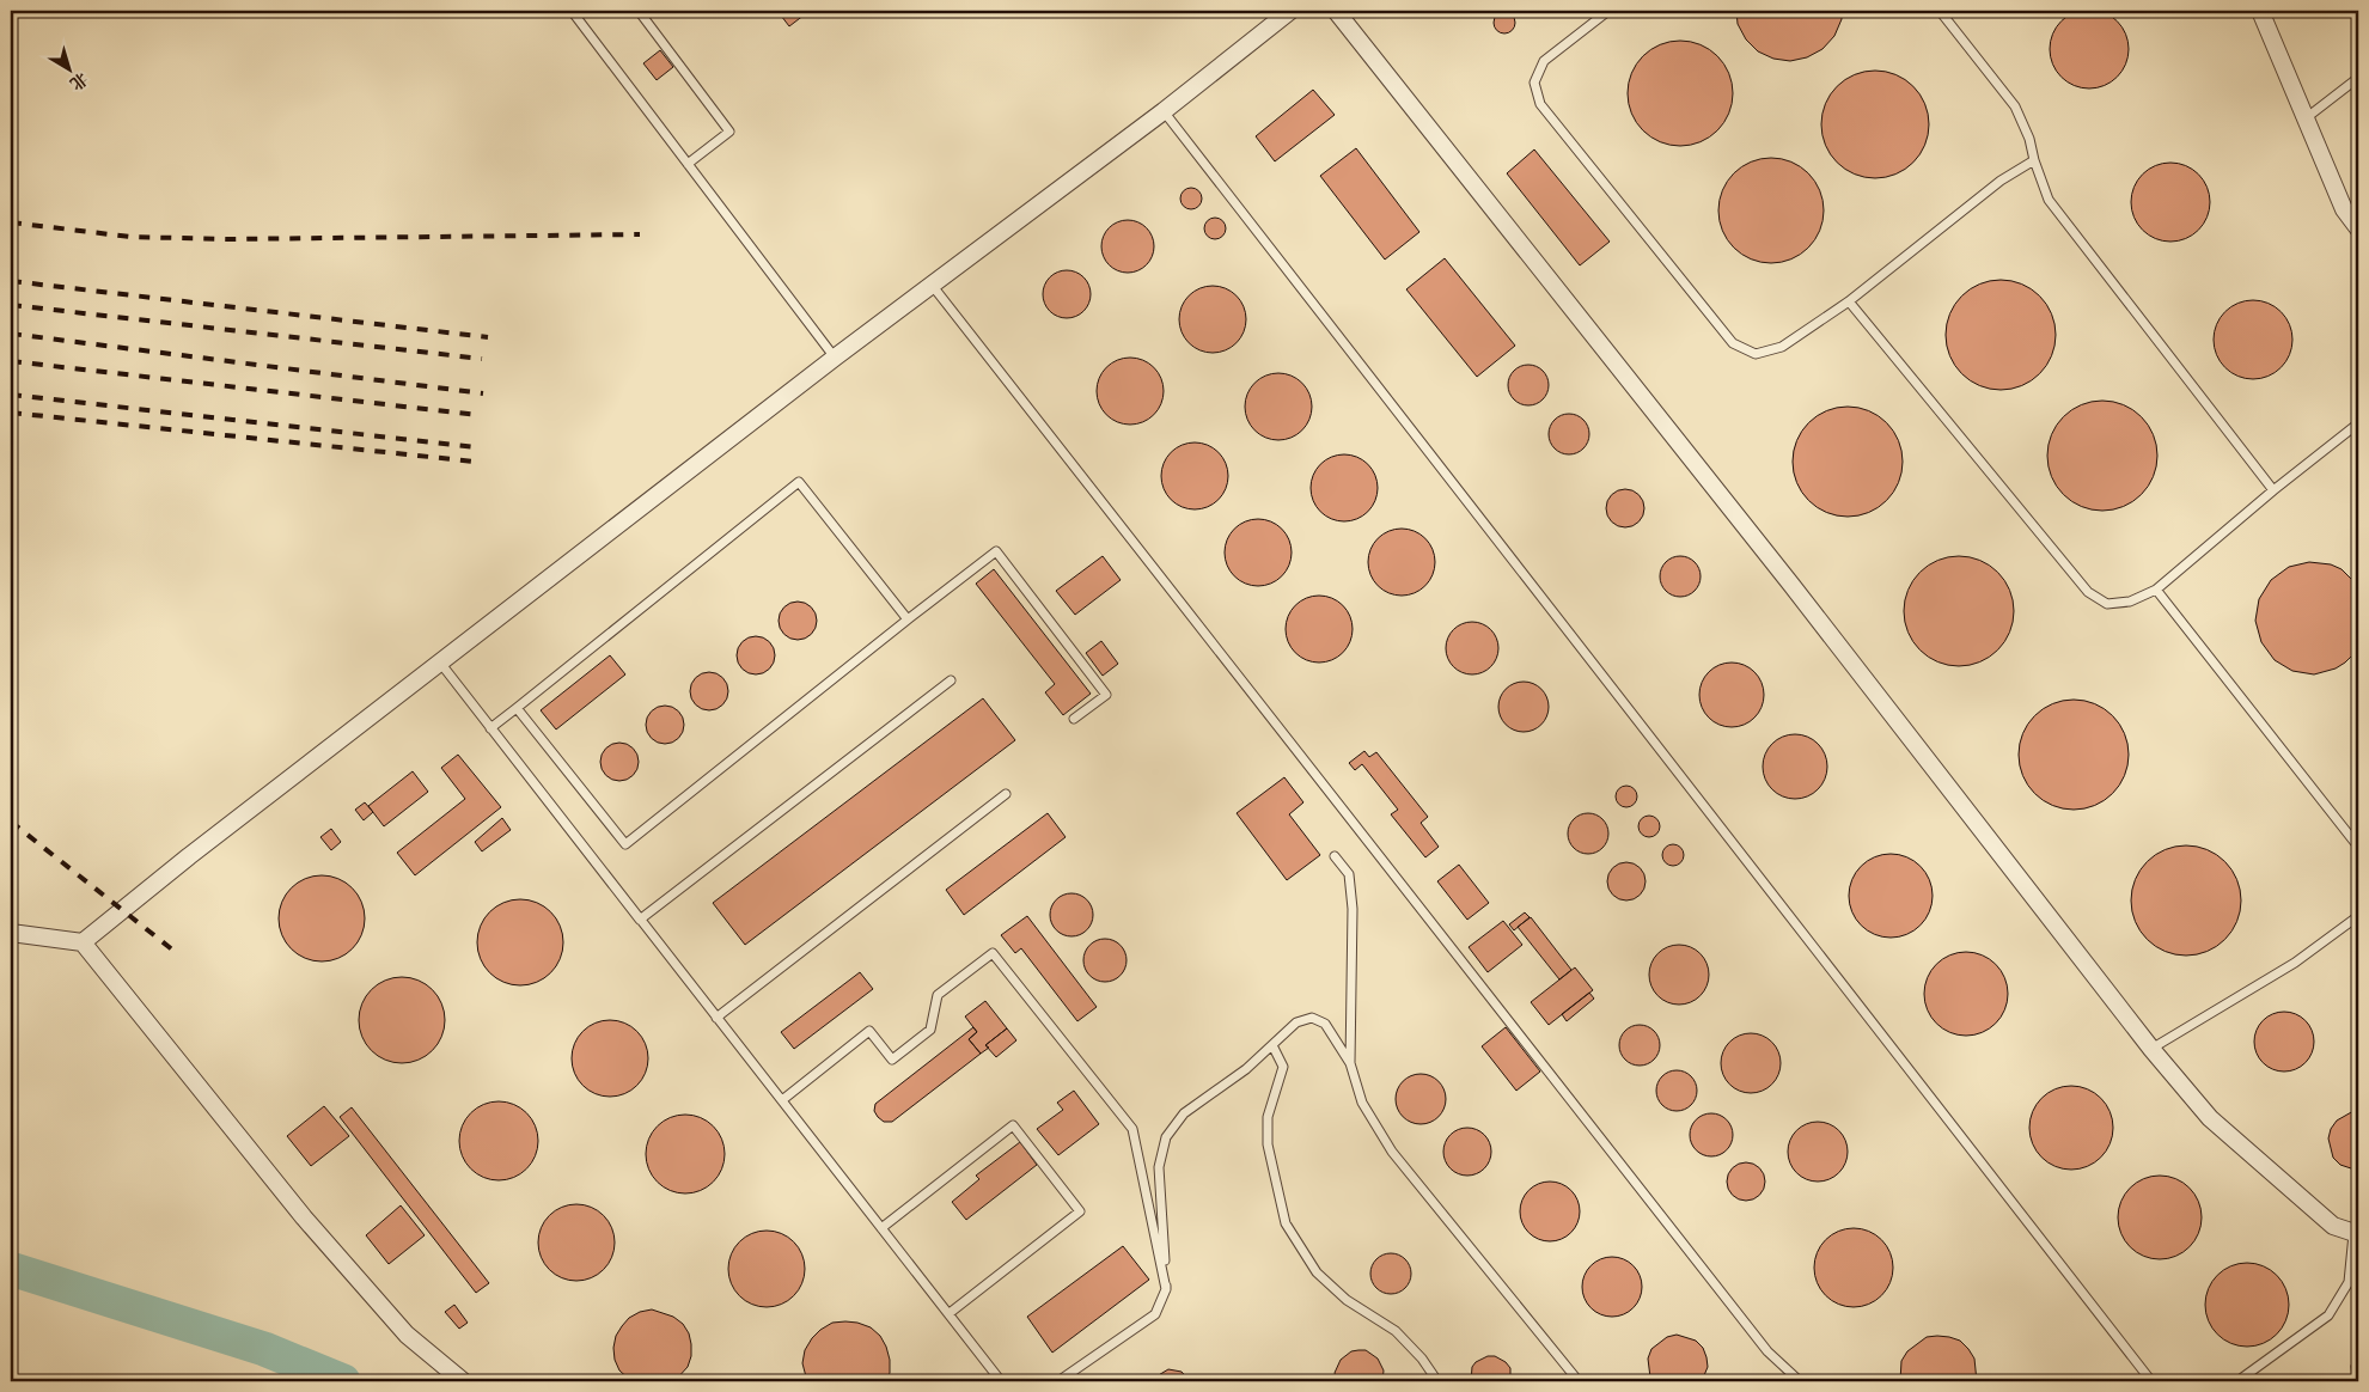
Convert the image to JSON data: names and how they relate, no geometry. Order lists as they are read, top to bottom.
{
  "north": "bottom right"
}
